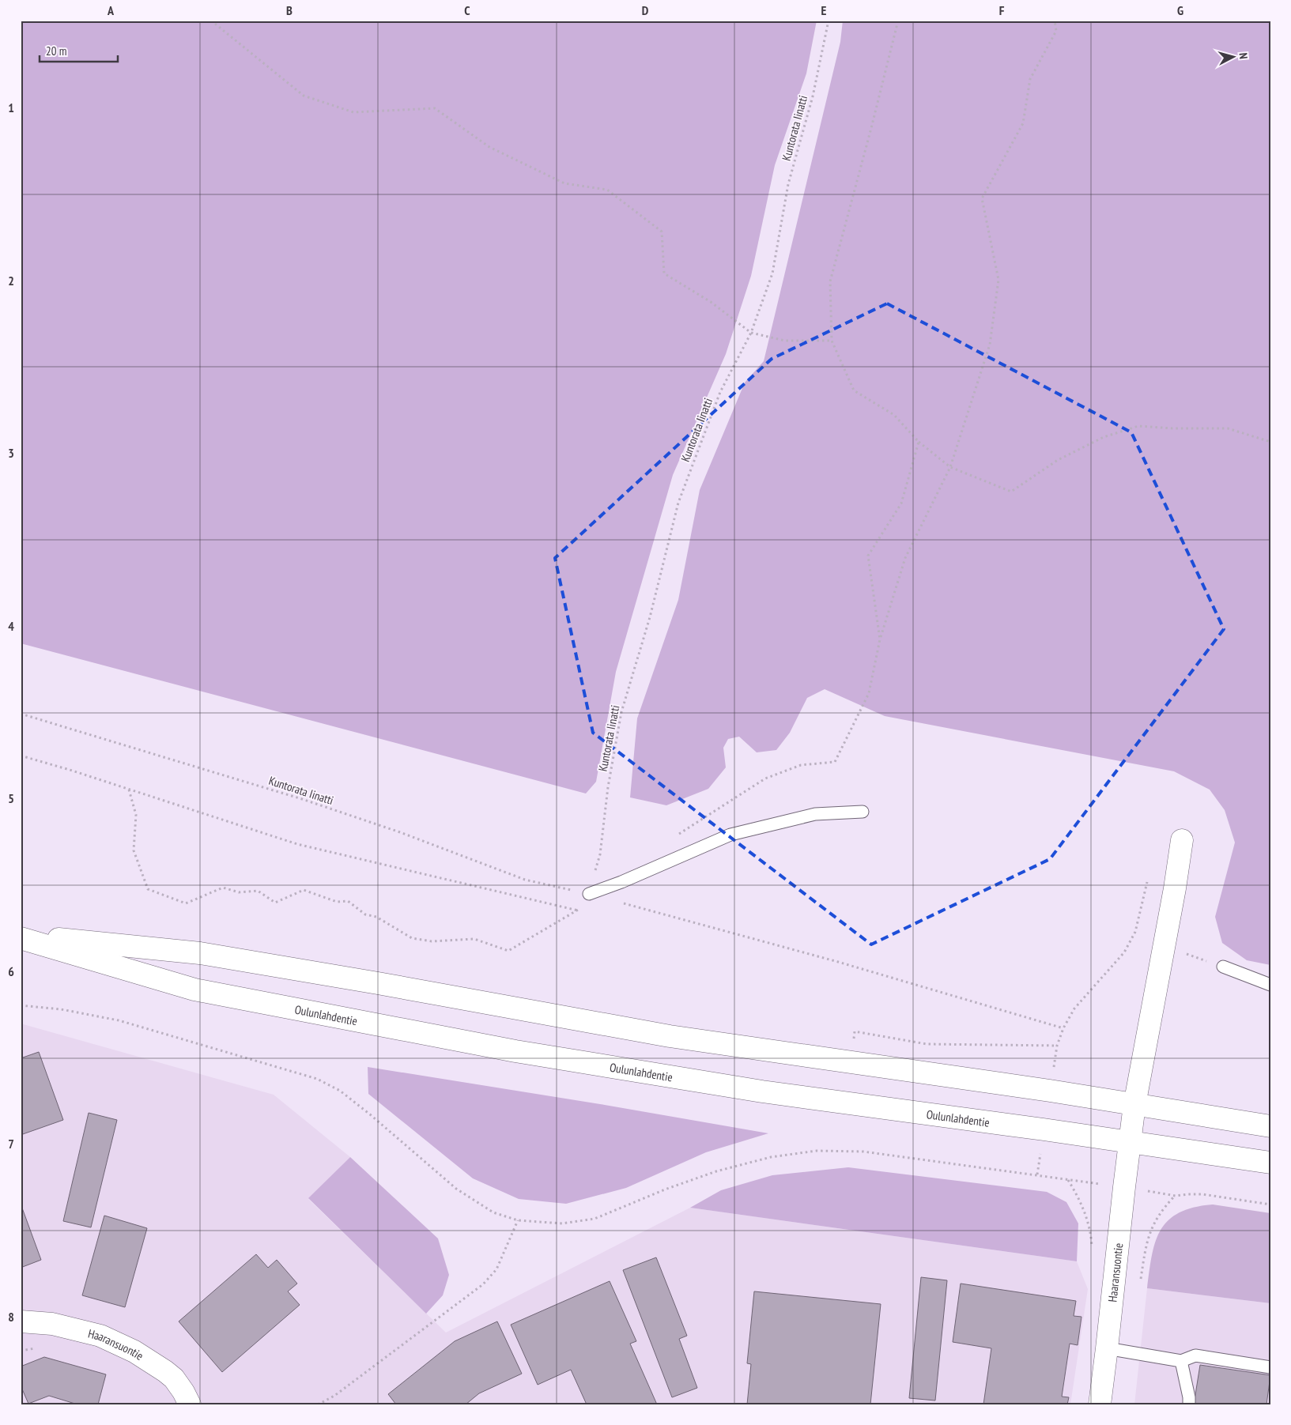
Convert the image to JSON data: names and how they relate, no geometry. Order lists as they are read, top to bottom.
{
  "streets": {
    "main road": ["Oulunlahdentie", "Haaransuontie"],
    "path": ["Kuntorata Iinatti"]
  },
  "crossings": [
    ["Oulunlahdentie", "Haaransuontie"]
  ],
  "scale_bar": "20 m",
  "north": "right",
  "grid": {
    "columns": [
      "A",
      "B",
      "C",
      "D",
      "E",
      "F",
      "G"
    ],
    "rows": [
      "1",
      "2",
      "3",
      "4",
      "5",
      "6",
      "7",
      "8"
    ]
  }
}
